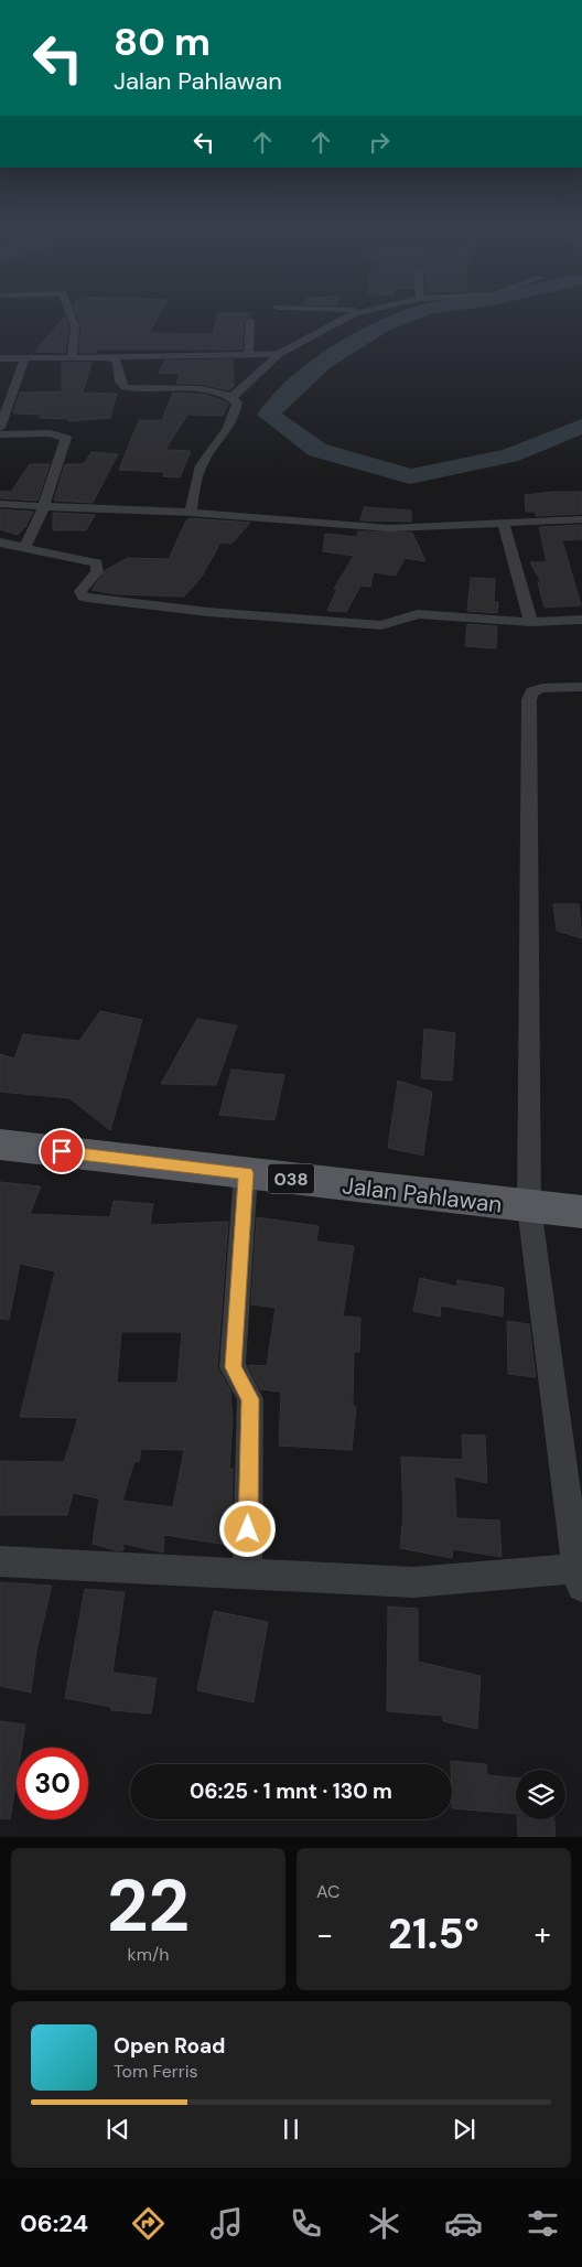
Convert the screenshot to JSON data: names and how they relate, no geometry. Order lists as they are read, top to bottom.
{
  "streets": {
    "main road": ["038", "Jalan Pahlawan"]
  },
  "page": {
    "turn": ["80 m", "Jalan Pahlawan"],
    "limit": "30",
    "trip": "06:25 · 1 mnt · 130 m",
    "tile": [
      ["22", "km/h"],
      "AC"
    ],
    "heat": ["−", "21.5°", "+"],
    "song": ["Open Road", "Tom Ferris"],
    "tabs": "06:24"
  }
}
